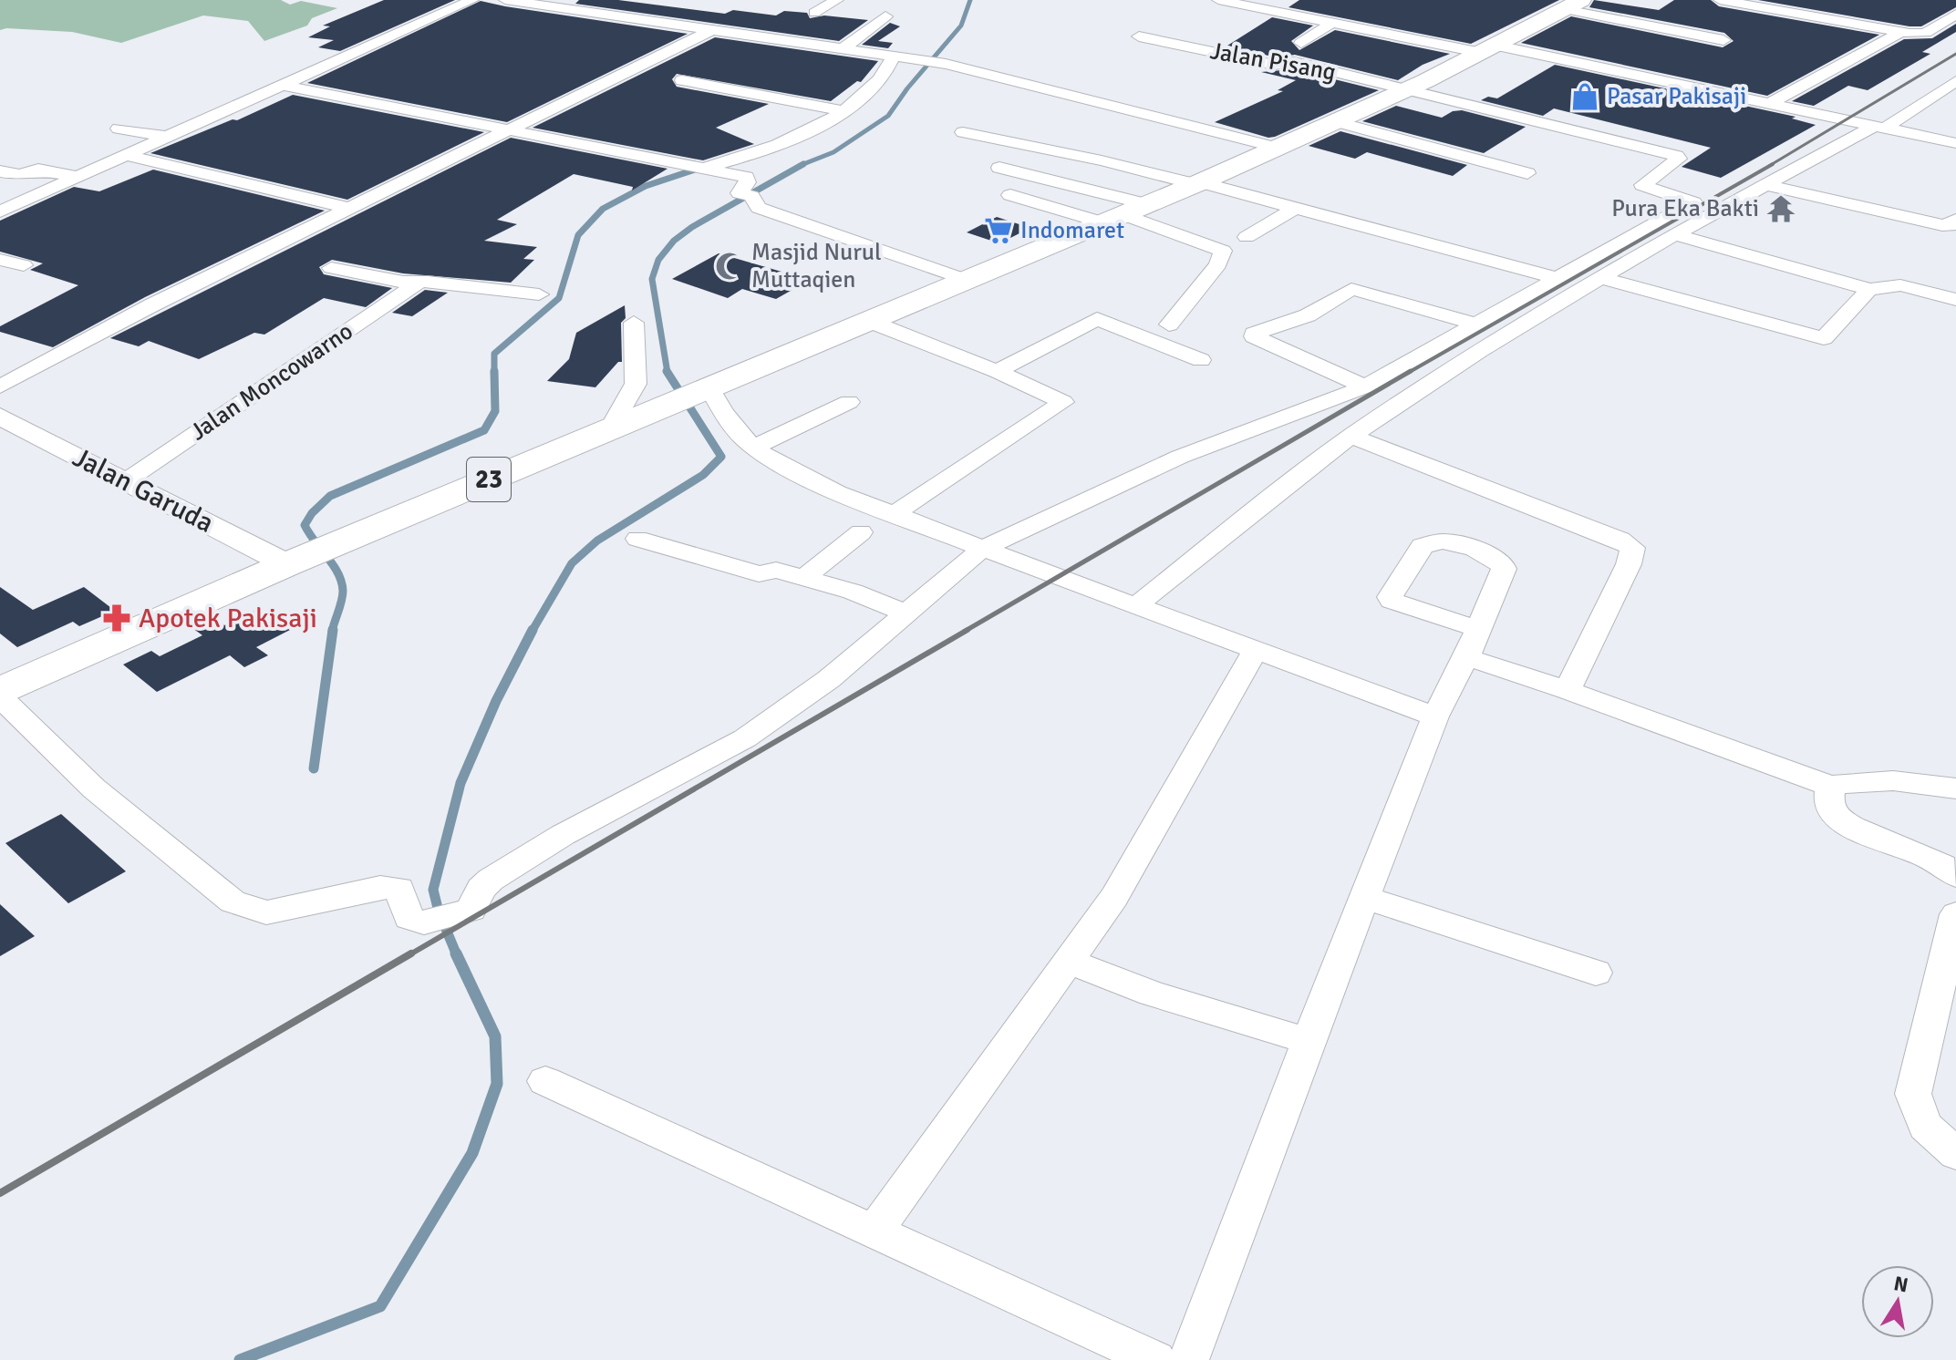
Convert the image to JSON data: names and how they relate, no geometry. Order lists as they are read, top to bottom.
{
  "streets": {
    "highway": ["23"],
    "street": ["Jalan Pisang", "Jalan Moncowarno", "Jalan Garuda"]
  },
  "crossings": [
    ["Jalan Pisang", "23"],
    ["Jalan Moncowarno", "Jalan Garuda"],
    ["23", "Jalan Garuda"]
  ],
  "places": {
    "shop": ["Pasar Pakisaji"],
    "temple": ["Pura Eka Bakti"],
    "supermarket": ["Indomaret"],
    "mosque": ["Masjid Nurul Muttaqien"],
    "pharmacy": ["Apotek Pakisaji"]
  },
  "north": "top"
}
